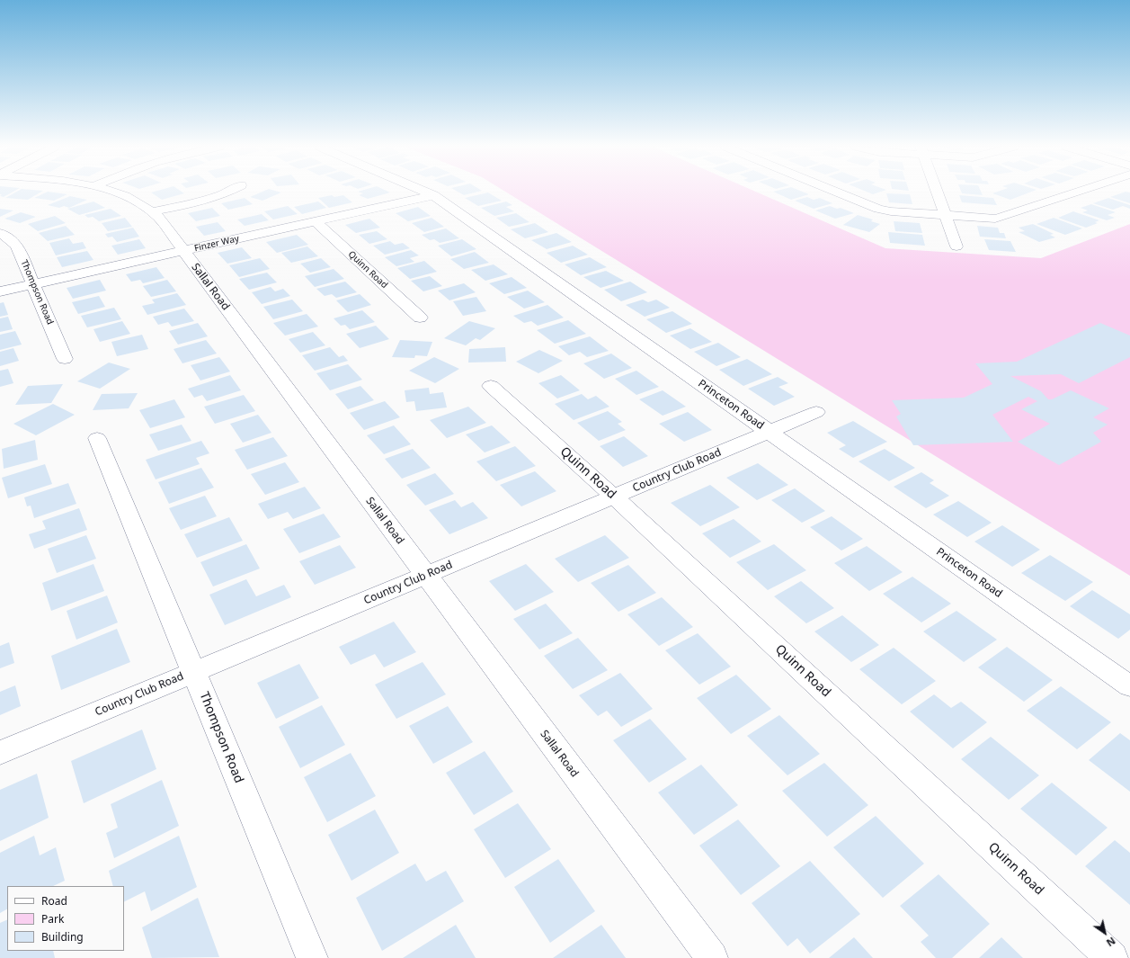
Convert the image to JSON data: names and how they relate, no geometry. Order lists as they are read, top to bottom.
{
  "streets": {
    "street": [
      "Finzer Way",
      "Quinn Road",
      "Sallal Road",
      "Thompson Road",
      "Princeton Road",
      "Country Club Road"
    ]
  },
  "crossings": [
    ["Finzer Way", "Quinn Road"],
    ["Finzer Way", "Sallal Road"],
    ["Finzer Way", "Thompson Road"],
    ["Finzer Way", "Princeton Road"],
    ["Quinn Road", "Country Club Road"],
    ["Sallal Road", "Country Club Road"],
    ["Thompson Road", "Country Club Road"],
    ["Princeton Road", "Country Club Road"]
  ],
  "legend": ["Road", "Park", "Building"],
  "north": "bottom right"
}
